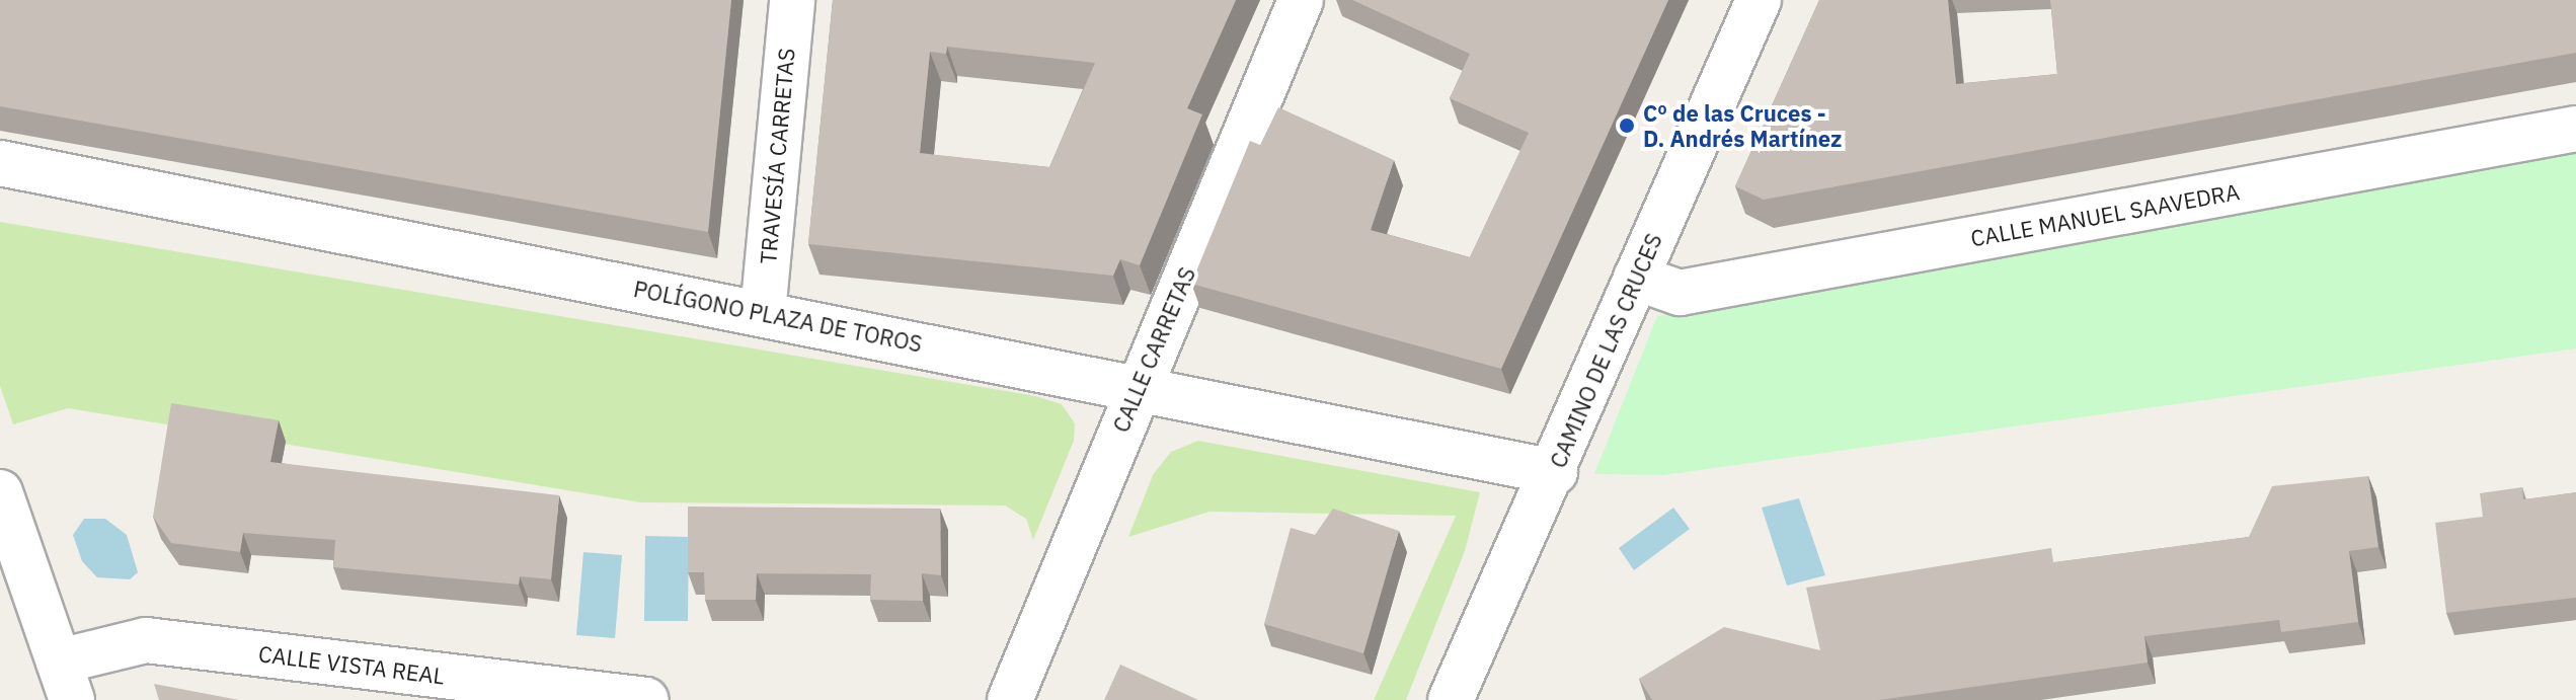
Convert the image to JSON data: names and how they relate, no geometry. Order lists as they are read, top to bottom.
{
  "streets": {
    "street": [
      "TRAVESÍA CARRETAS",
      "CALLE MANUEL SAAVEDRA",
      "POLÍGONO PLAZA DE TOROS",
      "CALLE CARRETAS",
      "CAMINO DE LAS CRUCES",
      "CALLE VISTA REAL"
    ]
  },
  "crossings": [
    ["TRAVESÍA CARRETAS", "POLÍGONO PLAZA DE TOROS"],
    ["CALLE MANUEL SAAVEDRA", "CAMINO DE LAS CRUCES"],
    ["POLÍGONO PLAZA DE TOROS", "CALLE CARRETAS"],
    ["POLÍGONO PLAZA DE TOROS", "CAMINO DE LAS CRUCES"]
  ],
  "places": ["Cº de las Cruces - D. Andrés Martínez"]
}
